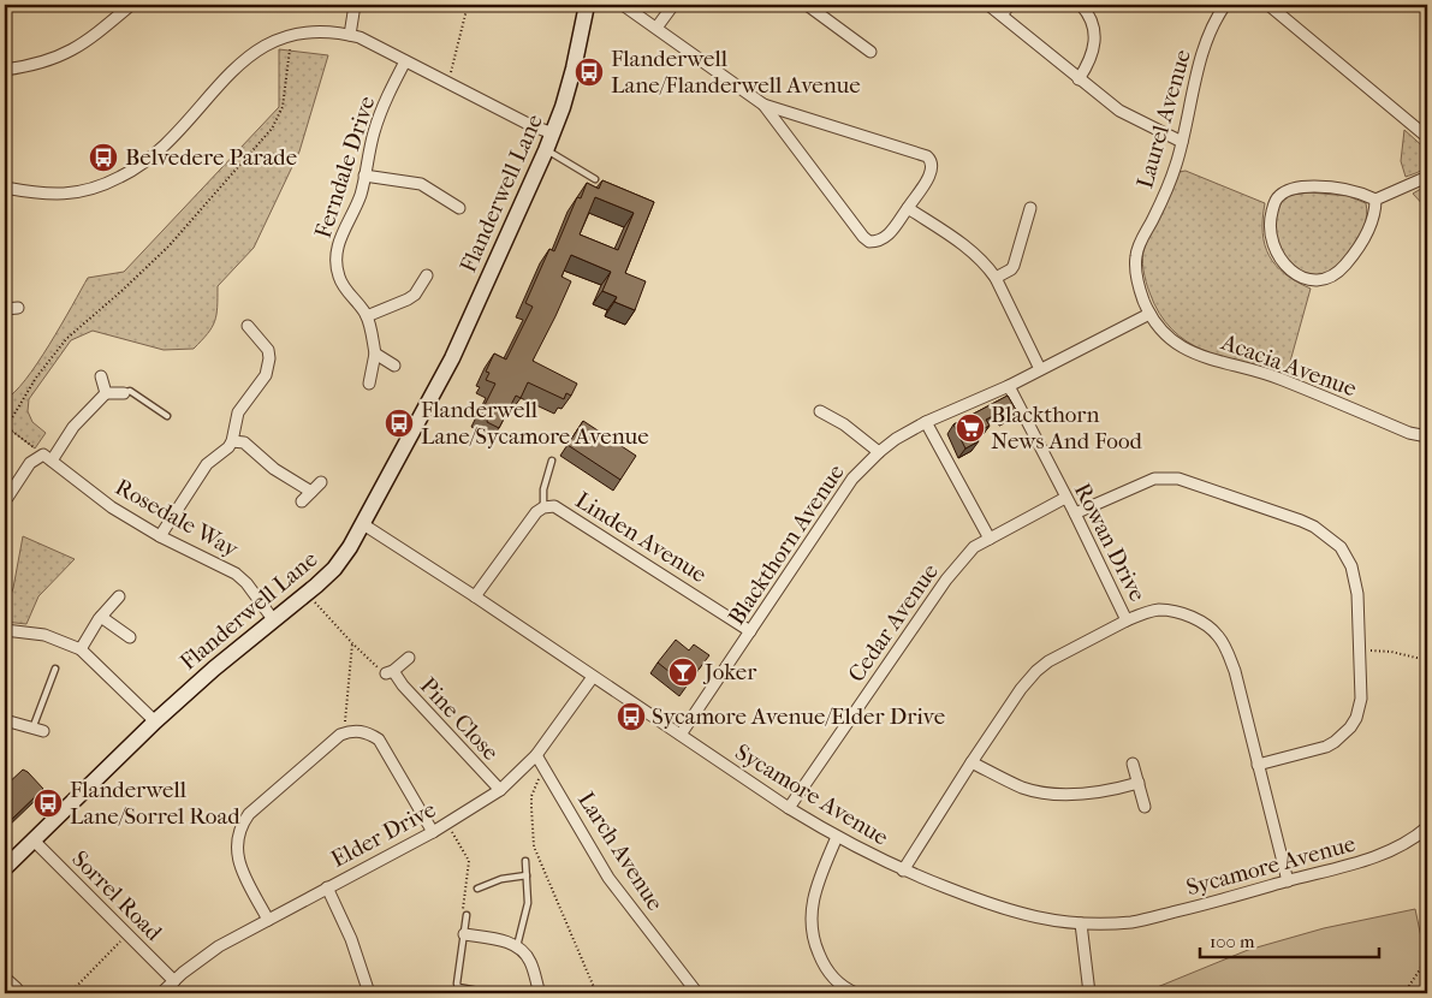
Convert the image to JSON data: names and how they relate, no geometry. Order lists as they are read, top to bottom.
{
  "streets": {
    "street": [
      "Laurel Avenue",
      "Ferndale Drive",
      "Flanderwell Lane",
      "Acacia Avenue",
      "Rosedale Way",
      "Linden Avenue",
      "Rowan Drive",
      "Blackthorn Avenue",
      "Cedar Avenue",
      "Pine Close",
      "Sycamore Avenue",
      "Elder Drive",
      "Larch Avenue",
      "Sorrel Road"
    ]
  },
  "crossings": [
    ["Laurel Avenue", "Acacia Avenue"],
    ["Laurel Avenue", "Blackthorn Avenue"],
    ["Flanderwell Lane", "Rosedale Way"],
    ["Flanderwell Lane", "Sycamore Avenue"],
    ["Flanderwell Lane", "Sorrel Road"],
    ["Acacia Avenue", "Blackthorn Avenue"],
    ["Linden Avenue", "Blackthorn Avenue"],
    ["Linden Avenue", "Sycamore Avenue"],
    ["Rowan Drive", "Blackthorn Avenue"],
    ["Rowan Drive", "Cedar Avenue"],
    ["Blackthorn Avenue", "Sycamore Avenue"],
    ["Cedar Avenue", "Sycamore Avenue"],
    ["Pine Close", "Elder Drive"],
    ["Sycamore Avenue", "Elder Drive"],
    ["Elder Drive", "Larch Avenue"],
    ["Elder Drive", "Sorrel Road"]
  ],
  "places": {
    "bus stop": [
      "Flanderwell Lane/Flanderwell Avenue",
      "Belvedere Parade",
      "Flanderwell Lane/Sycamore Avenue",
      "Sycamore Avenue/Elder Drive",
      "Flanderwell Lane/Sorrel Road"
    ],
    "supermarket": ["Blackthorn News And Food"],
    "bar": ["Joker"]
  },
  "scale_bar": "100 m"
}
